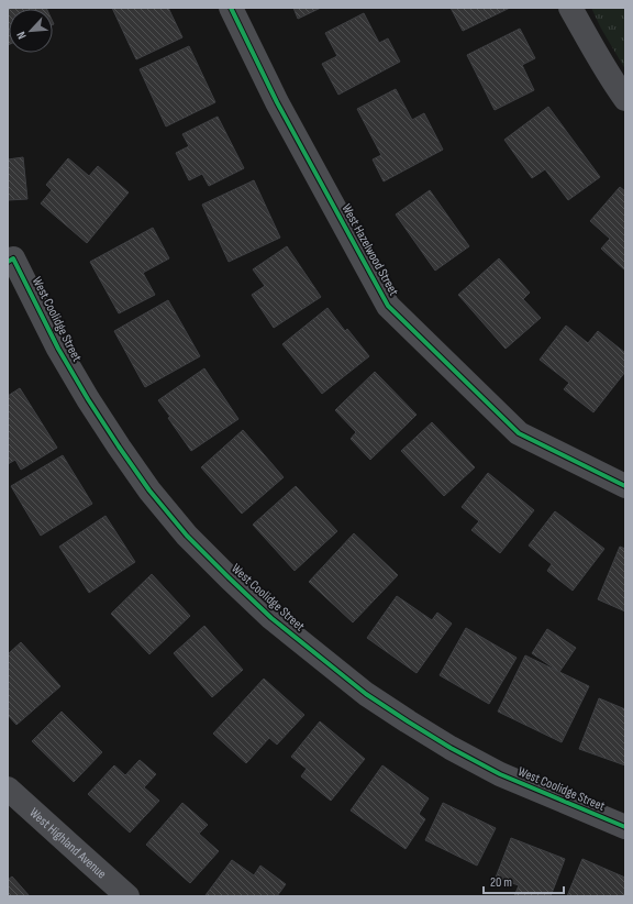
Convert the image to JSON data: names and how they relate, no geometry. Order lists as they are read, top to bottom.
{
  "streets": {
    "street": ["West Hazelwood Street", "West Coolidge Street", "West Highland Avenue"]
  },
  "scale_bar": "20 m",
  "north": "bottom left"
}
